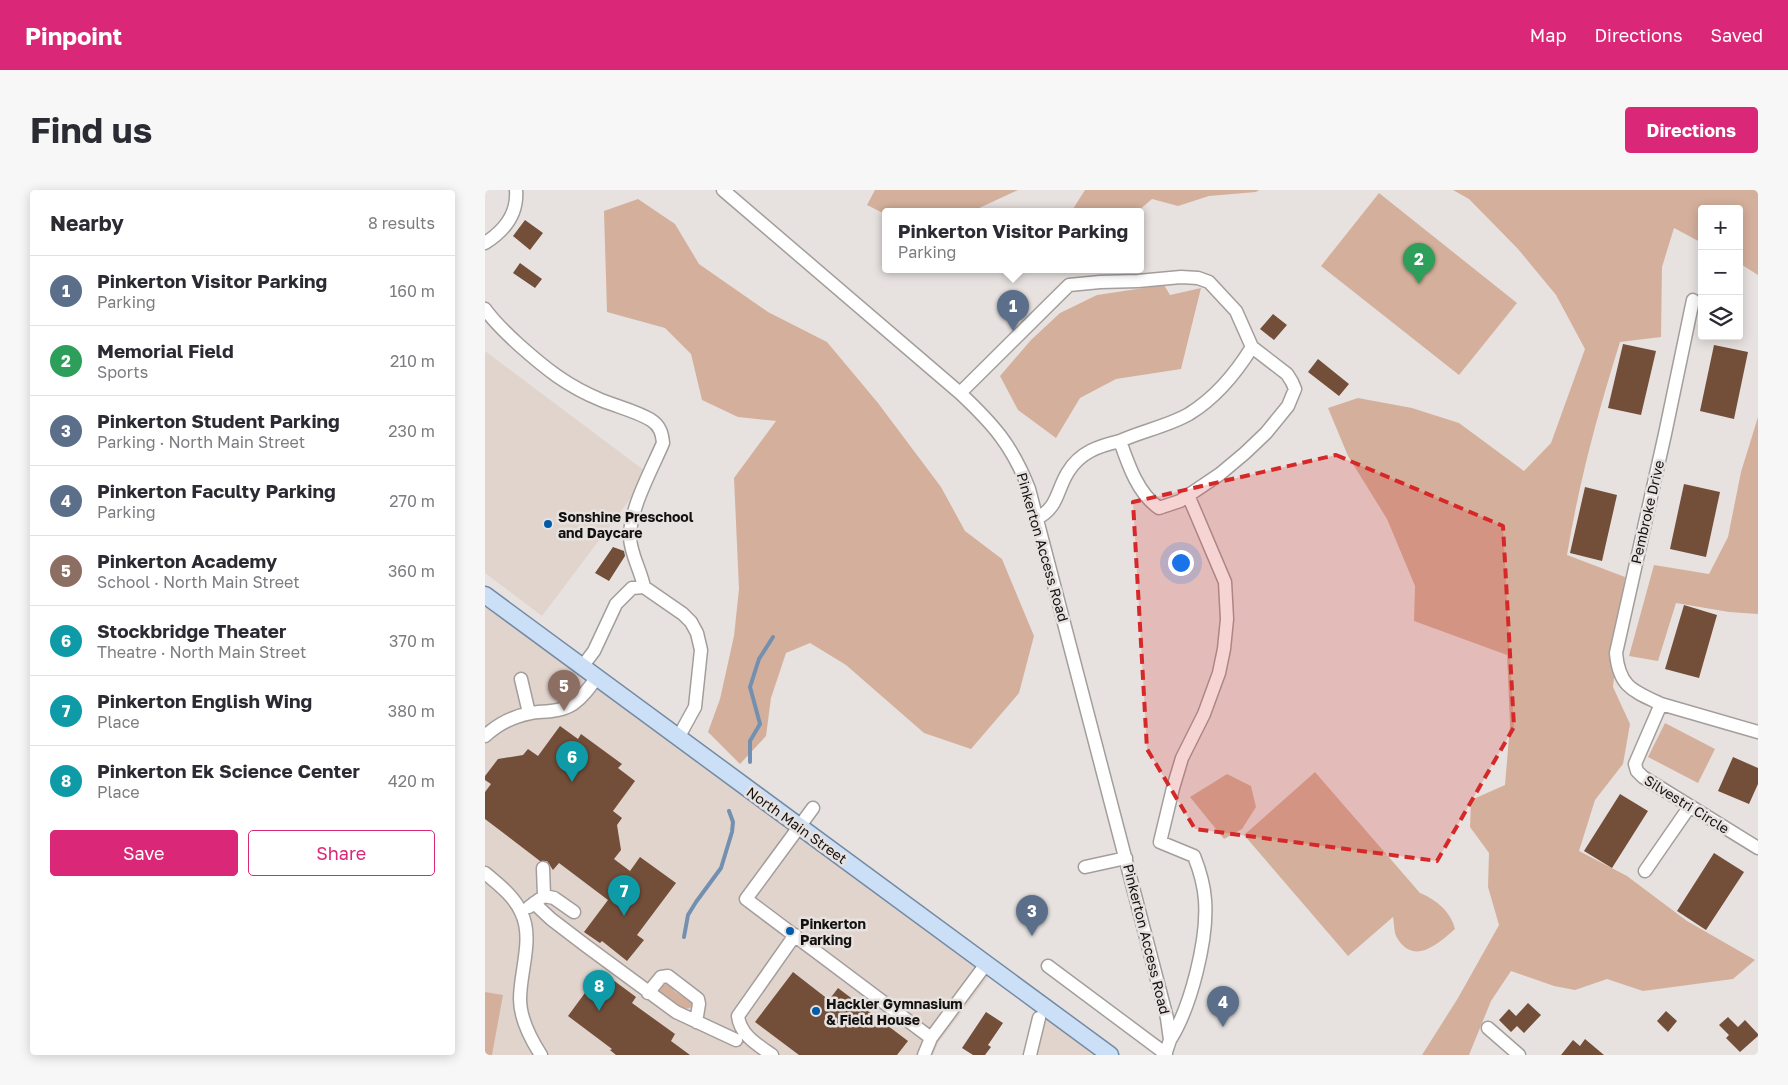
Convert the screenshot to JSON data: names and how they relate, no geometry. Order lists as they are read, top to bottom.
{
  "streets": {
    "main road": ["North Main Street"],
    "street": ["Pembroke Drive", "Pinkerton Access Road", "Silvestri Circle"]
  },
  "crossings": [
    ["Pembroke Drive", "Silvestri Circle"]
  ],
  "places": ["Sonshine Preschool and Daycare", "Pinkerton Parking", "Hackler Gymnasium & Field House"],
  "page": {
    "header": "Pinpoint",
    "nav": ["Map", "Directions", "Saved"],
    "buttons": [
      "Directions",
      ["Save", "Share"]
    ],
    "title": "Find us",
    "heading": ["Nearby", "8 results"],
    "map_buttons": ["+", "−"],
    "popup": ["Pinkerton Visitor Parking", "Parking"],
    "pins": [
      "2",
      "1",
      "5",
      "6",
      "7",
      "3",
      "8",
      "4"
    ],
    "list": [
      {
        "mark": "1",
        "name": "Pinkerton Visitor Parking",
        "note": "Parking",
        "value": "160 m"
      },
      {
        "mark": "2",
        "name": "Memorial Field",
        "note": "Sports",
        "value": "210 m"
      },
      {
        "mark": "3",
        "name": "Pinkerton Student Parking",
        "note": "Parking · North Main Street",
        "value": "230 m"
      },
      {
        "mark": "4",
        "name": "Pinkerton Faculty Parking",
        "note": "Parking",
        "value": "270 m"
      },
      {
        "mark": "5",
        "name": "Pinkerton Academy",
        "note": "School · North Main Street",
        "value": "360 m"
      },
      {
        "mark": "6",
        "name": "Stockbridge Theater",
        "note": "Theatre · North Main Street",
        "value": "370 m"
      },
      {
        "mark": "7",
        "name": "Pinkerton English Wing",
        "note": "Place",
        "value": "380 m"
      },
      {
        "mark": "8",
        "name": "Pinkerton Ek Science Center",
        "note": "Place",
        "value": "420 m"
      }
    ]
  }
}
